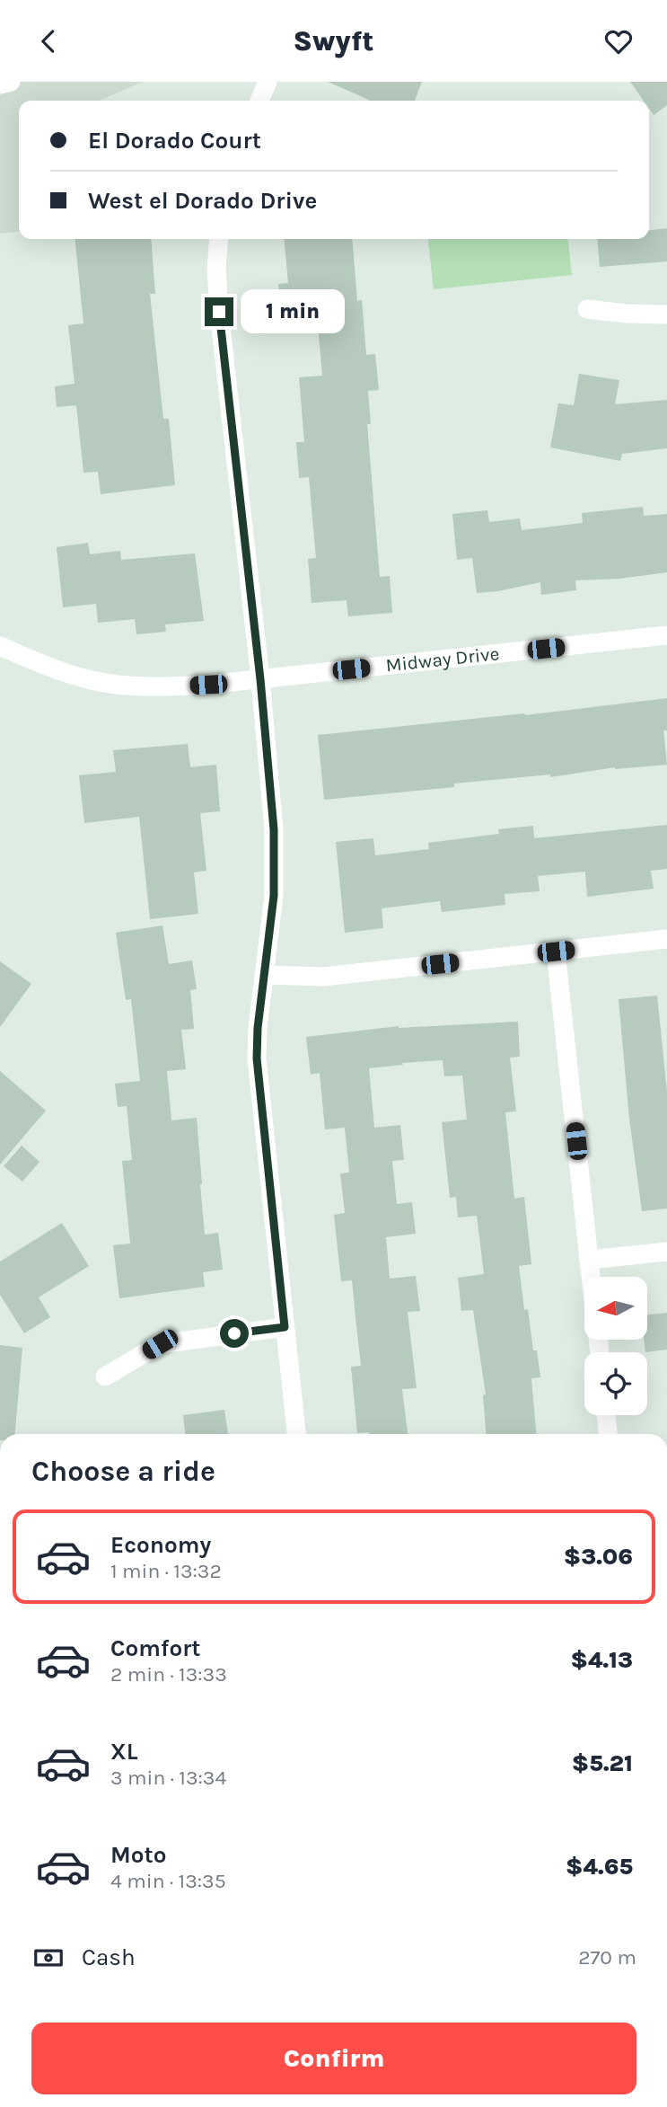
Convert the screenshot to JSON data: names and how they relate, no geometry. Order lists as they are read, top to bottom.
{
  "streets": {
    "street": ["Midway Drive"]
  },
  "north": "left",
  "page": {
    "header": "Swyft",
    "banner": ["El Dorado Court", "West el Dorado Drive"],
    "bubble": "1 min",
    "heading": "Choose a ride",
    "list": [
      {
        "name": "Economy",
        "note": "1 min · 13:32",
        "value": "$3.06"
      },
      {
        "name": "Comfort",
        "note": "2 min · 13:33",
        "value": "$4.13"
      },
      {
        "name": "XL",
        "note": "3 min · 13:34",
        "value": "$5.21"
      },
      {
        "name": "Moto",
        "note": "4 min · 13:35",
        "value": "$4.65"
      }
    ],
    "pay": ["Cash", "270 m"],
    "buttons": "Confirm"
  }
}
